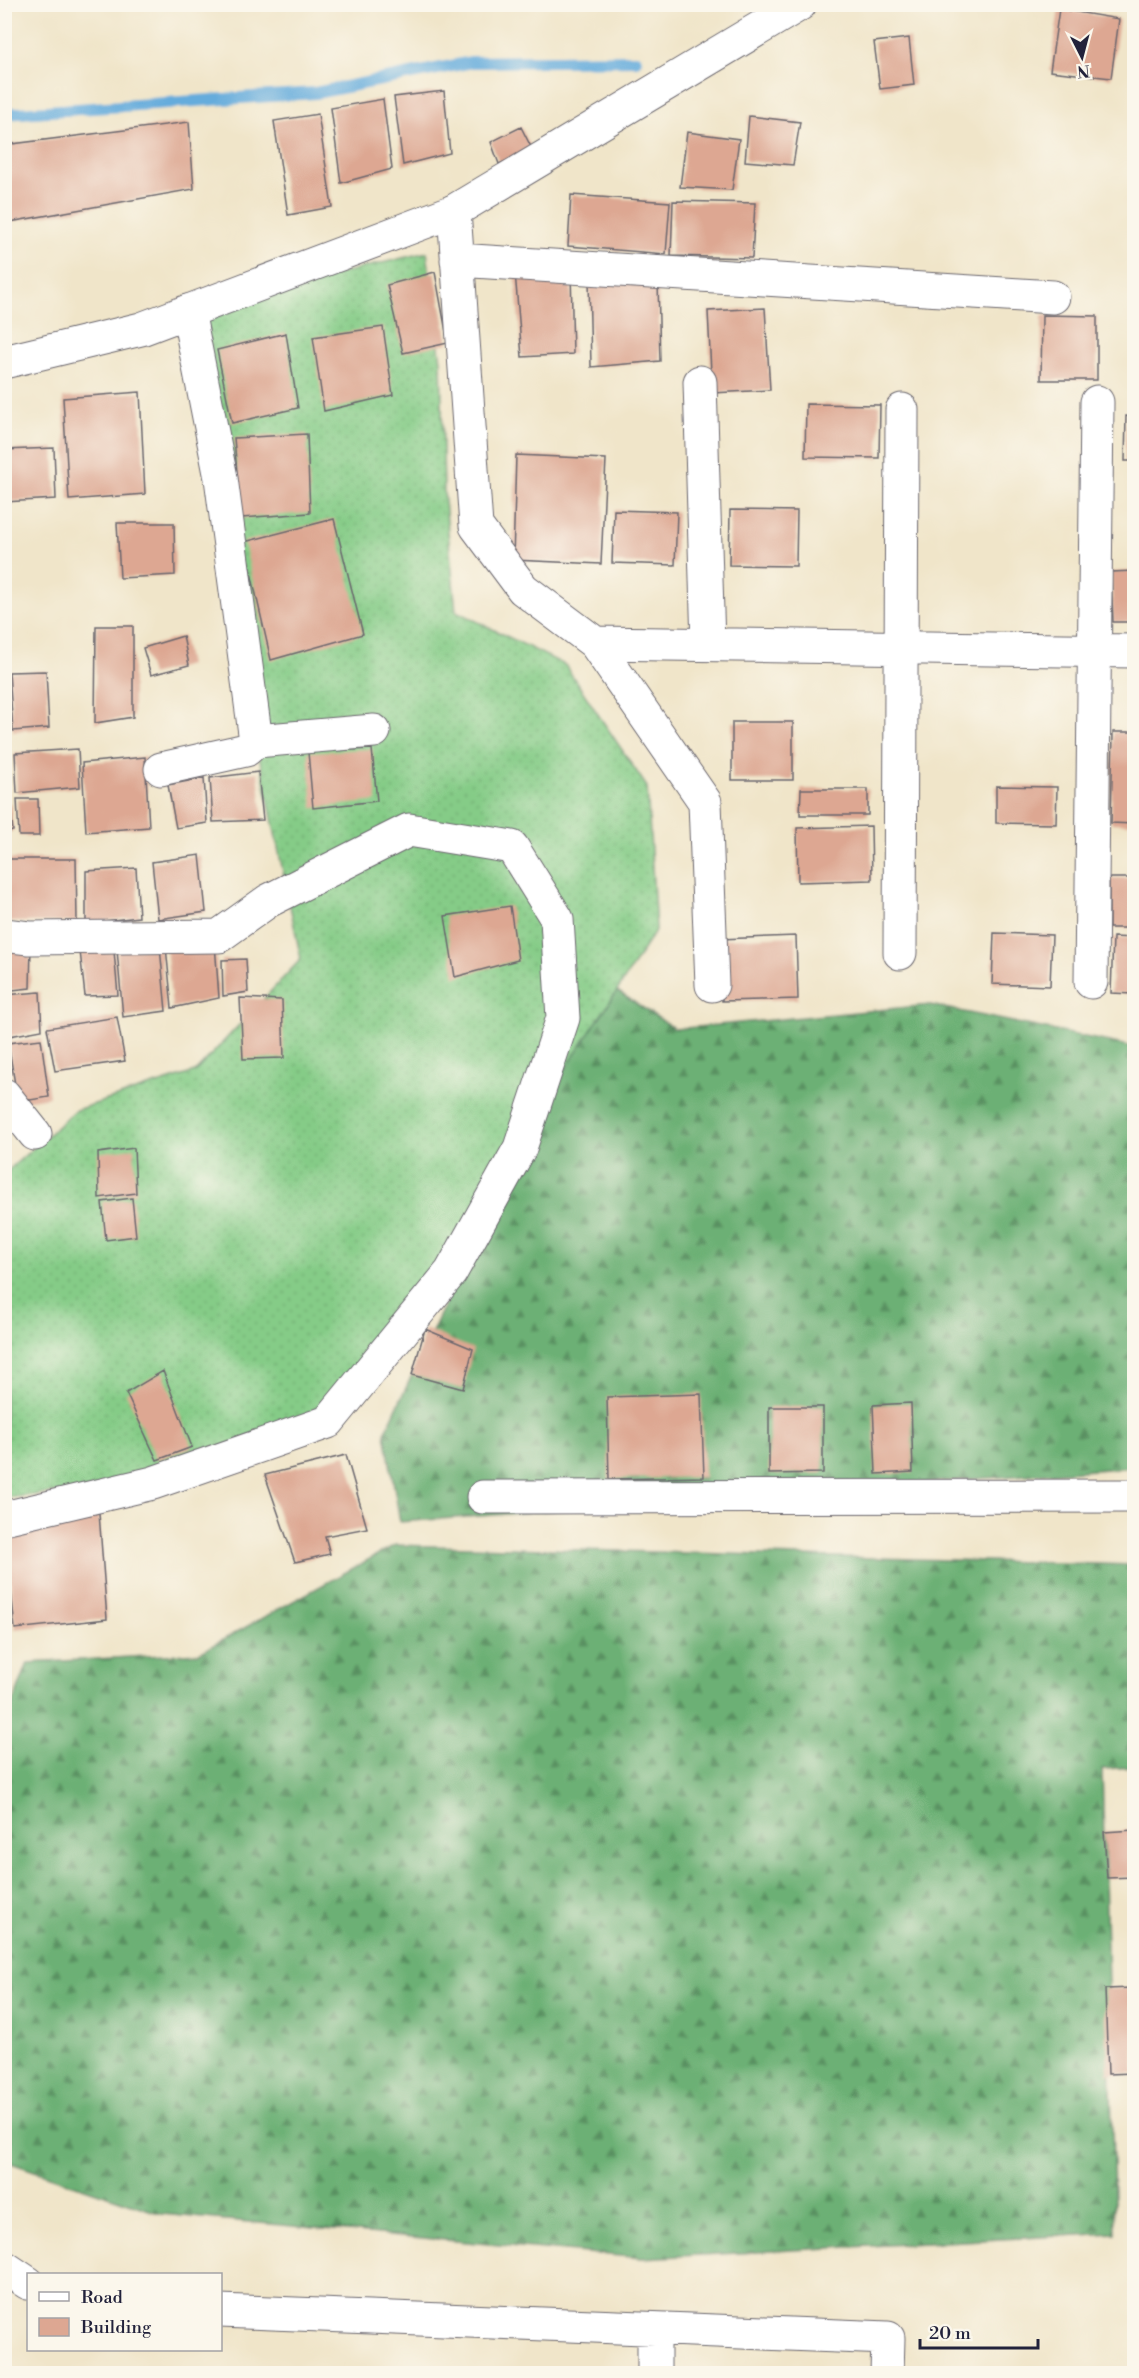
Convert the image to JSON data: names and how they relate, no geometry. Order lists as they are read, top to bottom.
{
  "legend": ["Road", "Building"],
  "scale_bar": "20 m",
  "north": "bottom"
}
